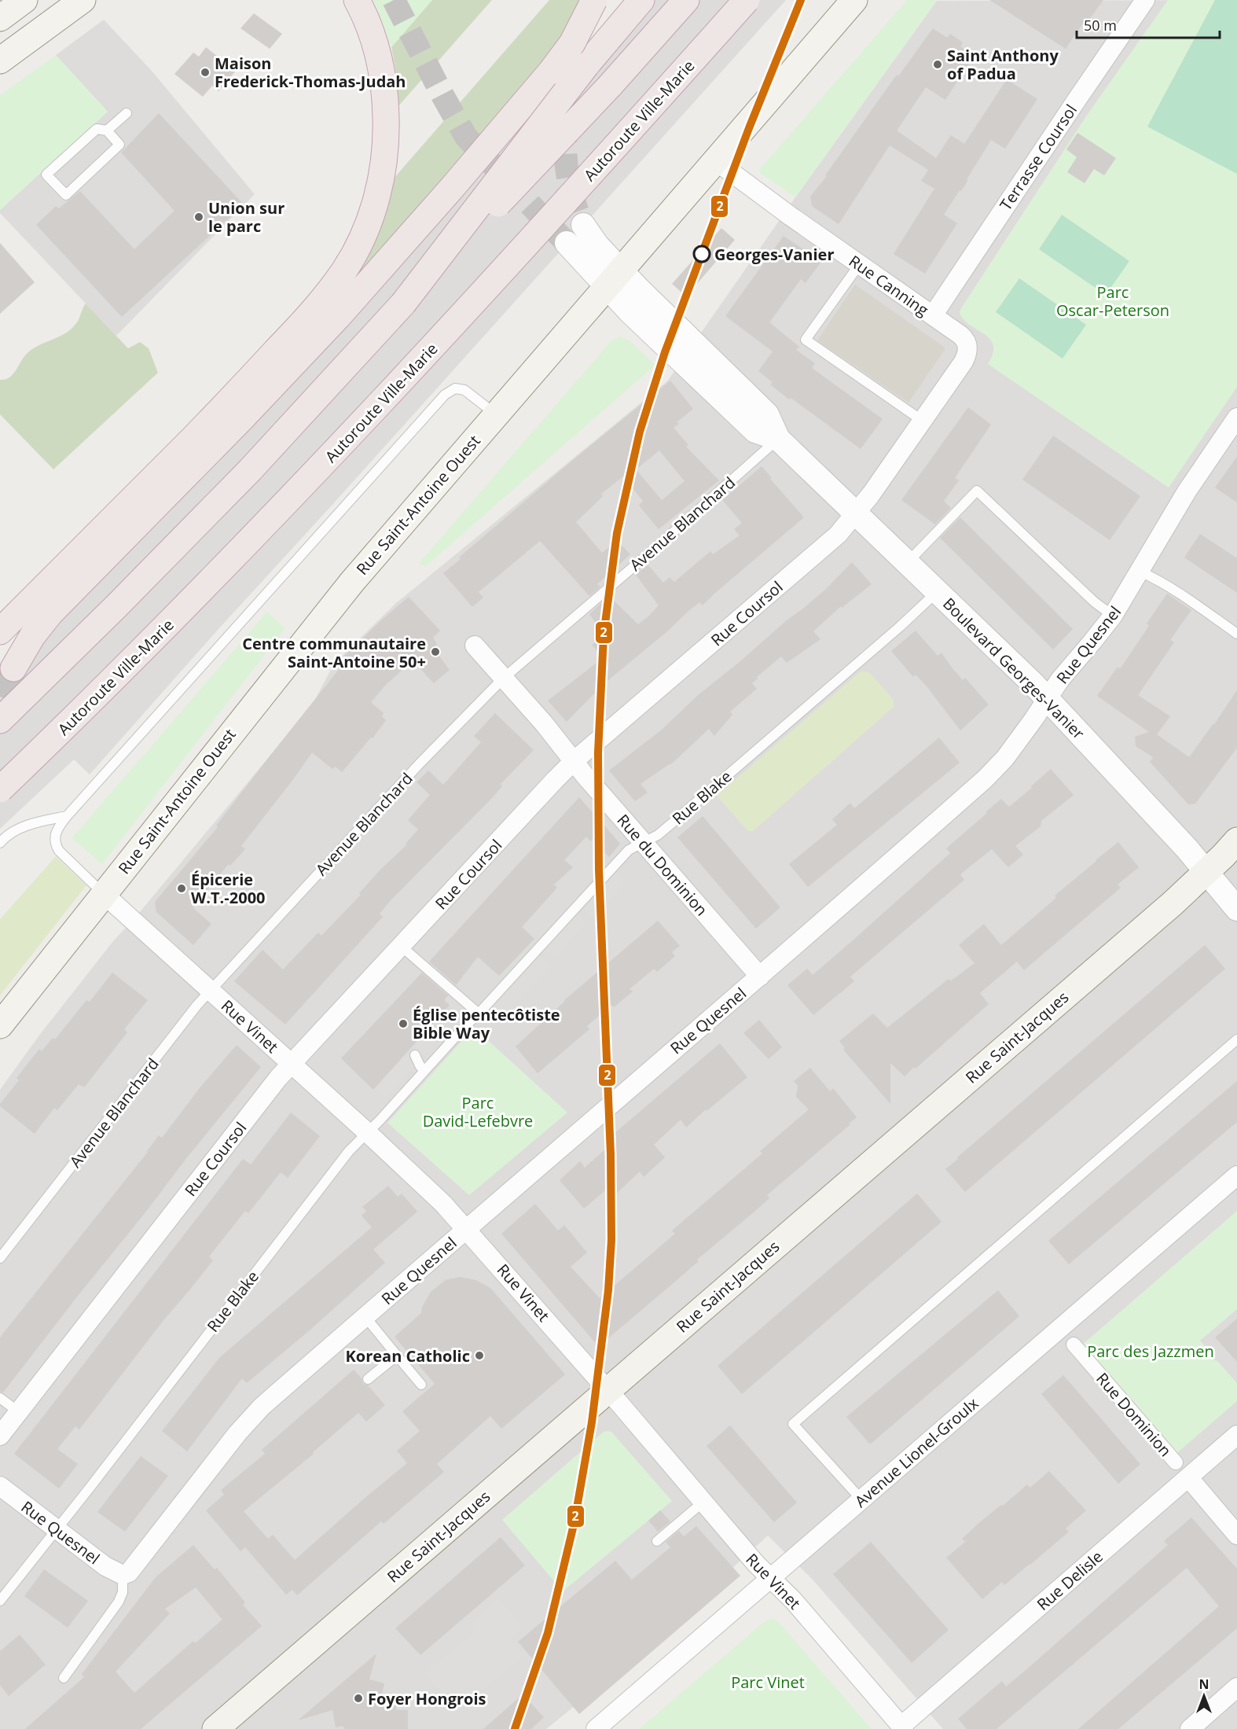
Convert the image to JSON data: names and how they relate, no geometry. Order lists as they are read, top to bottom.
{
  "streets": {
    "highway": ["Autoroute Ville-Marie"],
    "main road": ["Rue Saint-Antoine Ouest", "Rue Saint-Jacques"],
    "street": [
      "Terrasse Coursol",
      "Rue Canning",
      "Rue Coursol",
      "Rue Quesnel",
      "Boulevard Georges-Vanier",
      "Rue du Dominion",
      "Rue Vinet",
      "Rue Dominion",
      "Avenue Lionel-Groulx",
      "Rue Delisle"
    ],
    "lane": ["Avenue Blanchard", "Rue Blake"]
  },
  "crossings": [
    ["Terrasse Coursol", "Rue Canning"],
    ["Rue Canning", "Rue Saint-Antoine Ouest"],
    ["Rue Canning", "Rue Coursol"],
    ["Rue Saint-Antoine Ouest", "Boulevard Georges-Vanier"],
    ["Rue Saint-Antoine Ouest", "Rue Vinet"],
    ["Avenue Blanchard", "Boulevard Georges-Vanier"],
    ["Avenue Blanchard", "Rue du Dominion"],
    ["Avenue Blanchard", "Rue Vinet"],
    ["Rue Coursol", "Boulevard Georges-Vanier"],
    ["Rue Coursol", "Rue du Dominion"],
    ["Rue Coursol", "Rue Vinet"],
    ["Rue Quesnel", "Boulevard Georges-Vanier"],
    ["Rue Quesnel", "Rue Blake"],
    ["Rue Quesnel", "Rue du Dominion"],
    ["Rue Quesnel", "Rue Vinet"],
    ["Boulevard Georges-Vanier", "Rue Blake"],
    ["Boulevard Georges-Vanier", "Rue Saint-Jacques"],
    ["Rue Blake", "Rue du Dominion"],
    ["Rue Blake", "Rue Vinet"],
    ["Rue Vinet", "Rue Saint-Jacques"],
    ["Rue Vinet", "Avenue Lionel-Groulx"],
    ["Rue Vinet", "Rue Delisle"]
  ],
  "parks": [
    "Parc Oscar-Peterson",
    "Parc David-Lefebvre",
    "Parc des Jazzmen",
    "Parc Vinet"
  ],
  "places": [
    "Saint Anthony of Padua",
    "Maison Frederick-Thomas-Judah",
    "Union sur le parc",
    "Georges-Vanier",
    "Centre communautaire Saint-Antoine 50+",
    "Épicerie W.T.-2000",
    "Église pentecôtiste Bible Way",
    "Korean Catholic",
    "Foyer Hongrois"
  ],
  "lines": ["transit line 2"],
  "scale_bar": "50 m",
  "north": "top"
}
